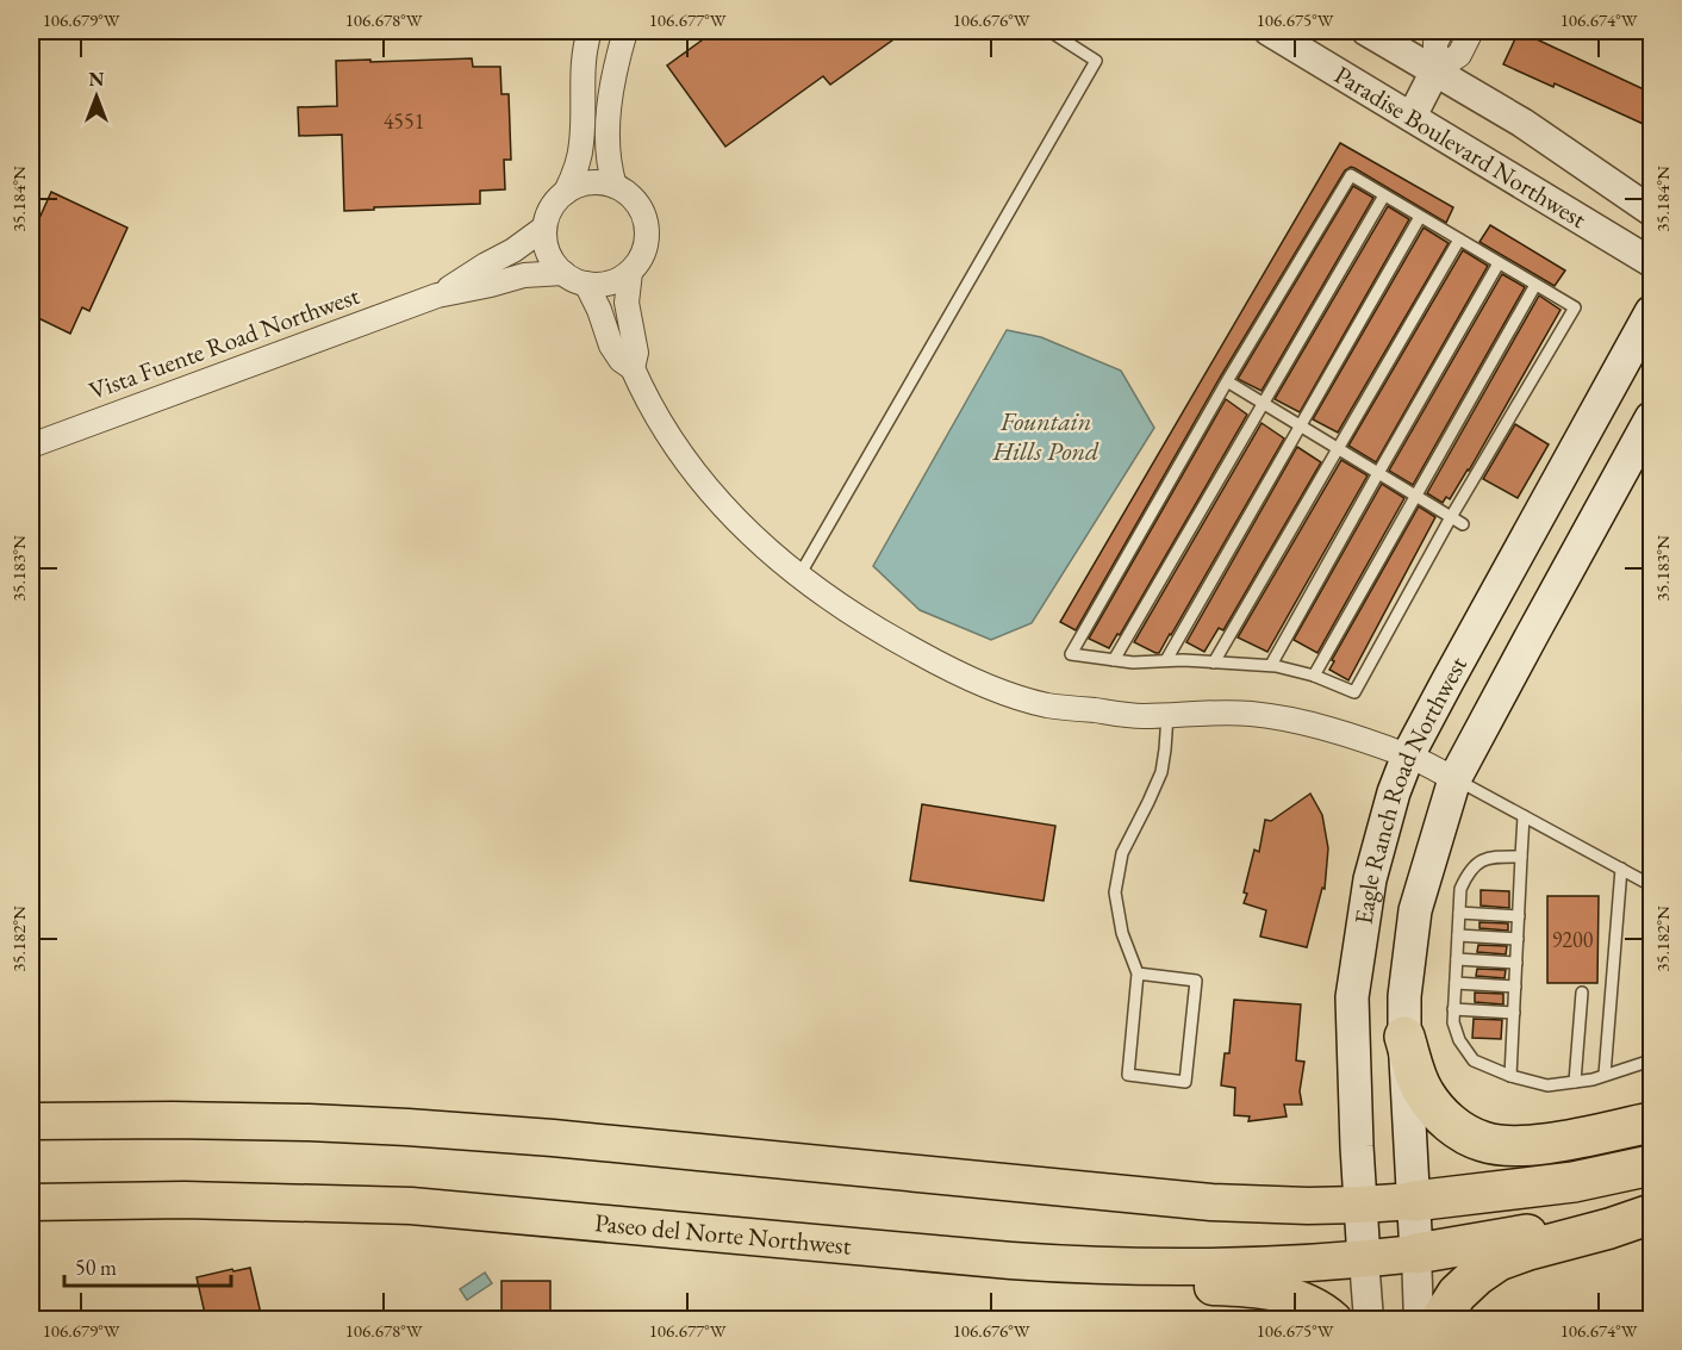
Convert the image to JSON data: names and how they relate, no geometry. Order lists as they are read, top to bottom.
{
  "streets": {
    "main road": ["Eagle Ranch Road Northwest", "Paseo del Norte Northwest"],
    "street": ["Paradise Boulevard Northwest", "Vista Fuente Road Northwest"]
  },
  "crossings": [
    ["Eagle Ranch Road Northwest", "Paseo del Norte Northwest"]
  ],
  "water": ["Fountain Hills Pond"],
  "house_numbers": ["4551", "9200"],
  "scale_bar": "50 m",
  "north": "top",
  "coordinates": [
    "106.679°W",
    "106.678°W",
    "106.677°W",
    "106.676°W",
    "106.675°W",
    "106.674°W",
    "35.184°N",
    "35.183°N",
    "35.182°N"
  ]
}
